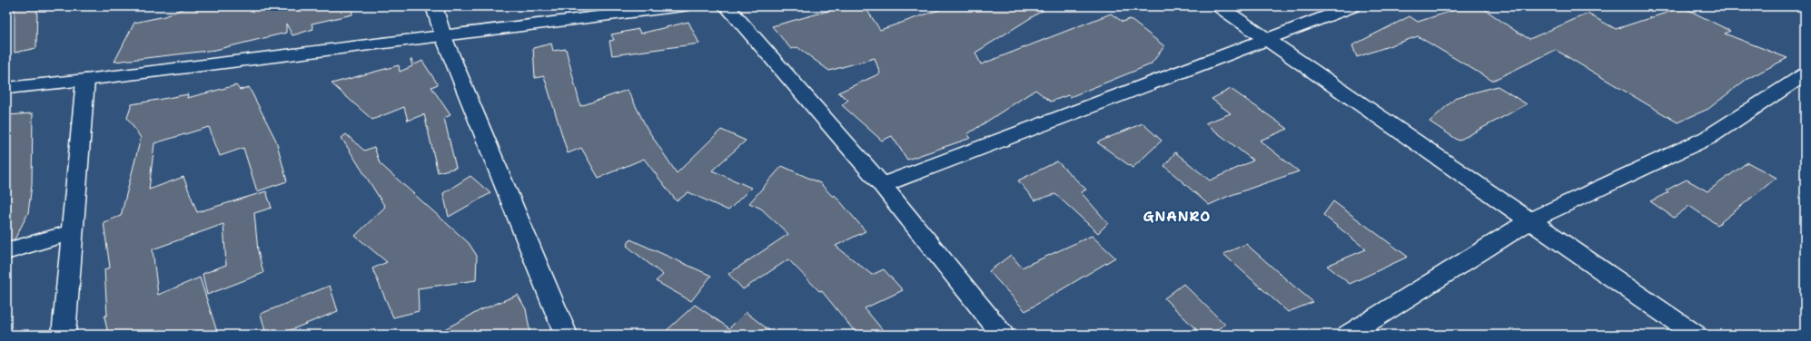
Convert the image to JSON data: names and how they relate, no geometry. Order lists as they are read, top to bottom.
{
  "districts": ["GNANRO"]
}
